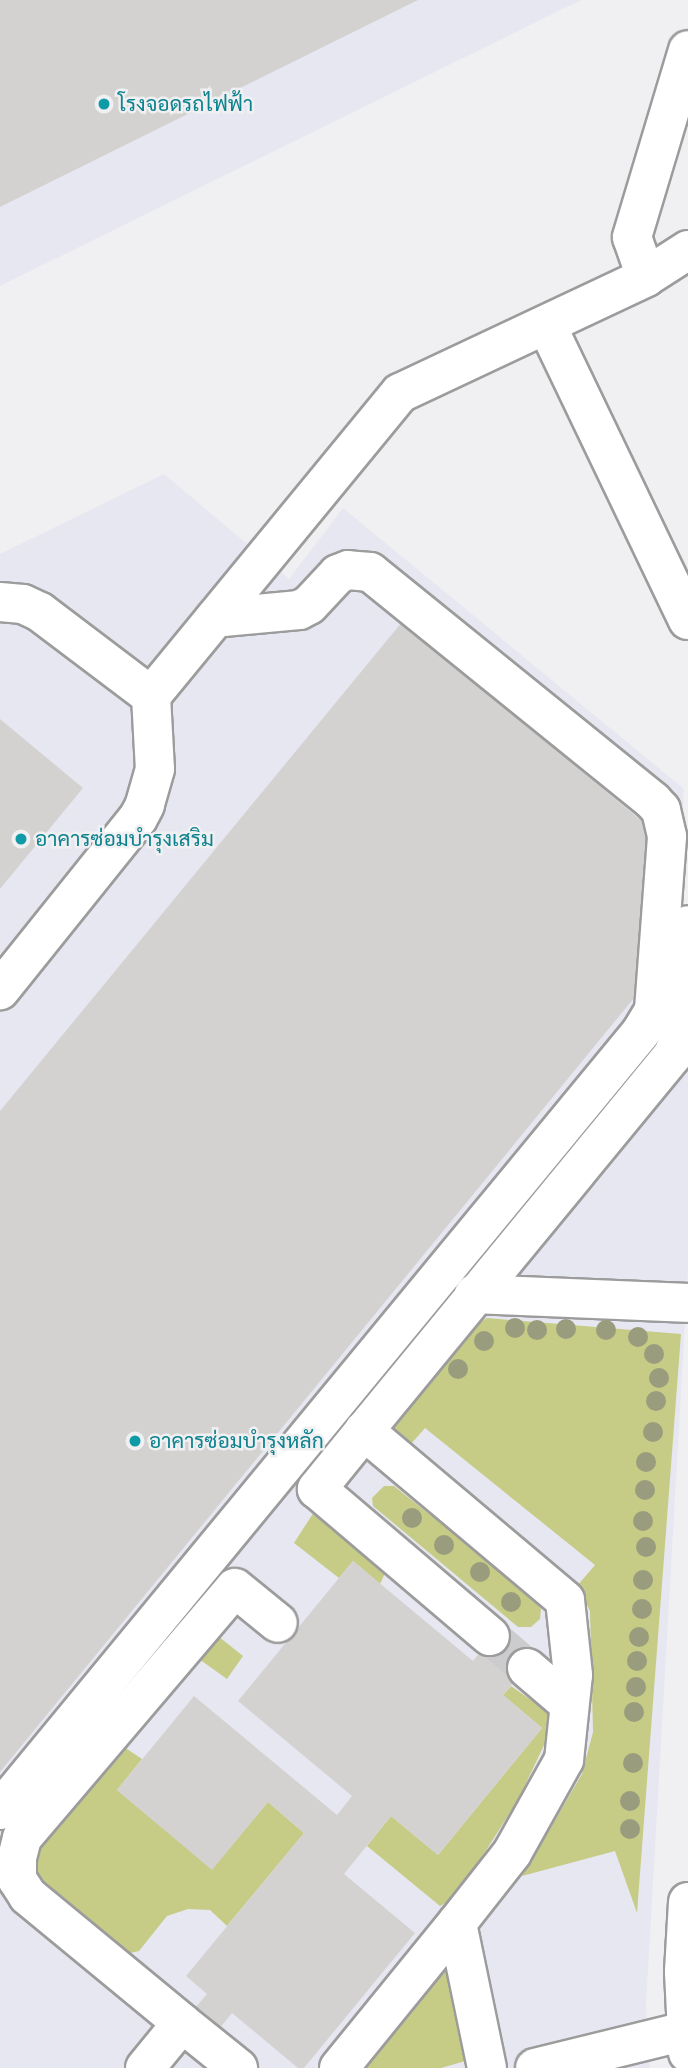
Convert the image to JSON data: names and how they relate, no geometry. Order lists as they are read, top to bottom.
{
  "places": ["โรงจอดรถไฟฟ้า", "อาคารซ่อมบำรุงเสริม", "อาคารซ่อมบำรุงหลัก"]
}
